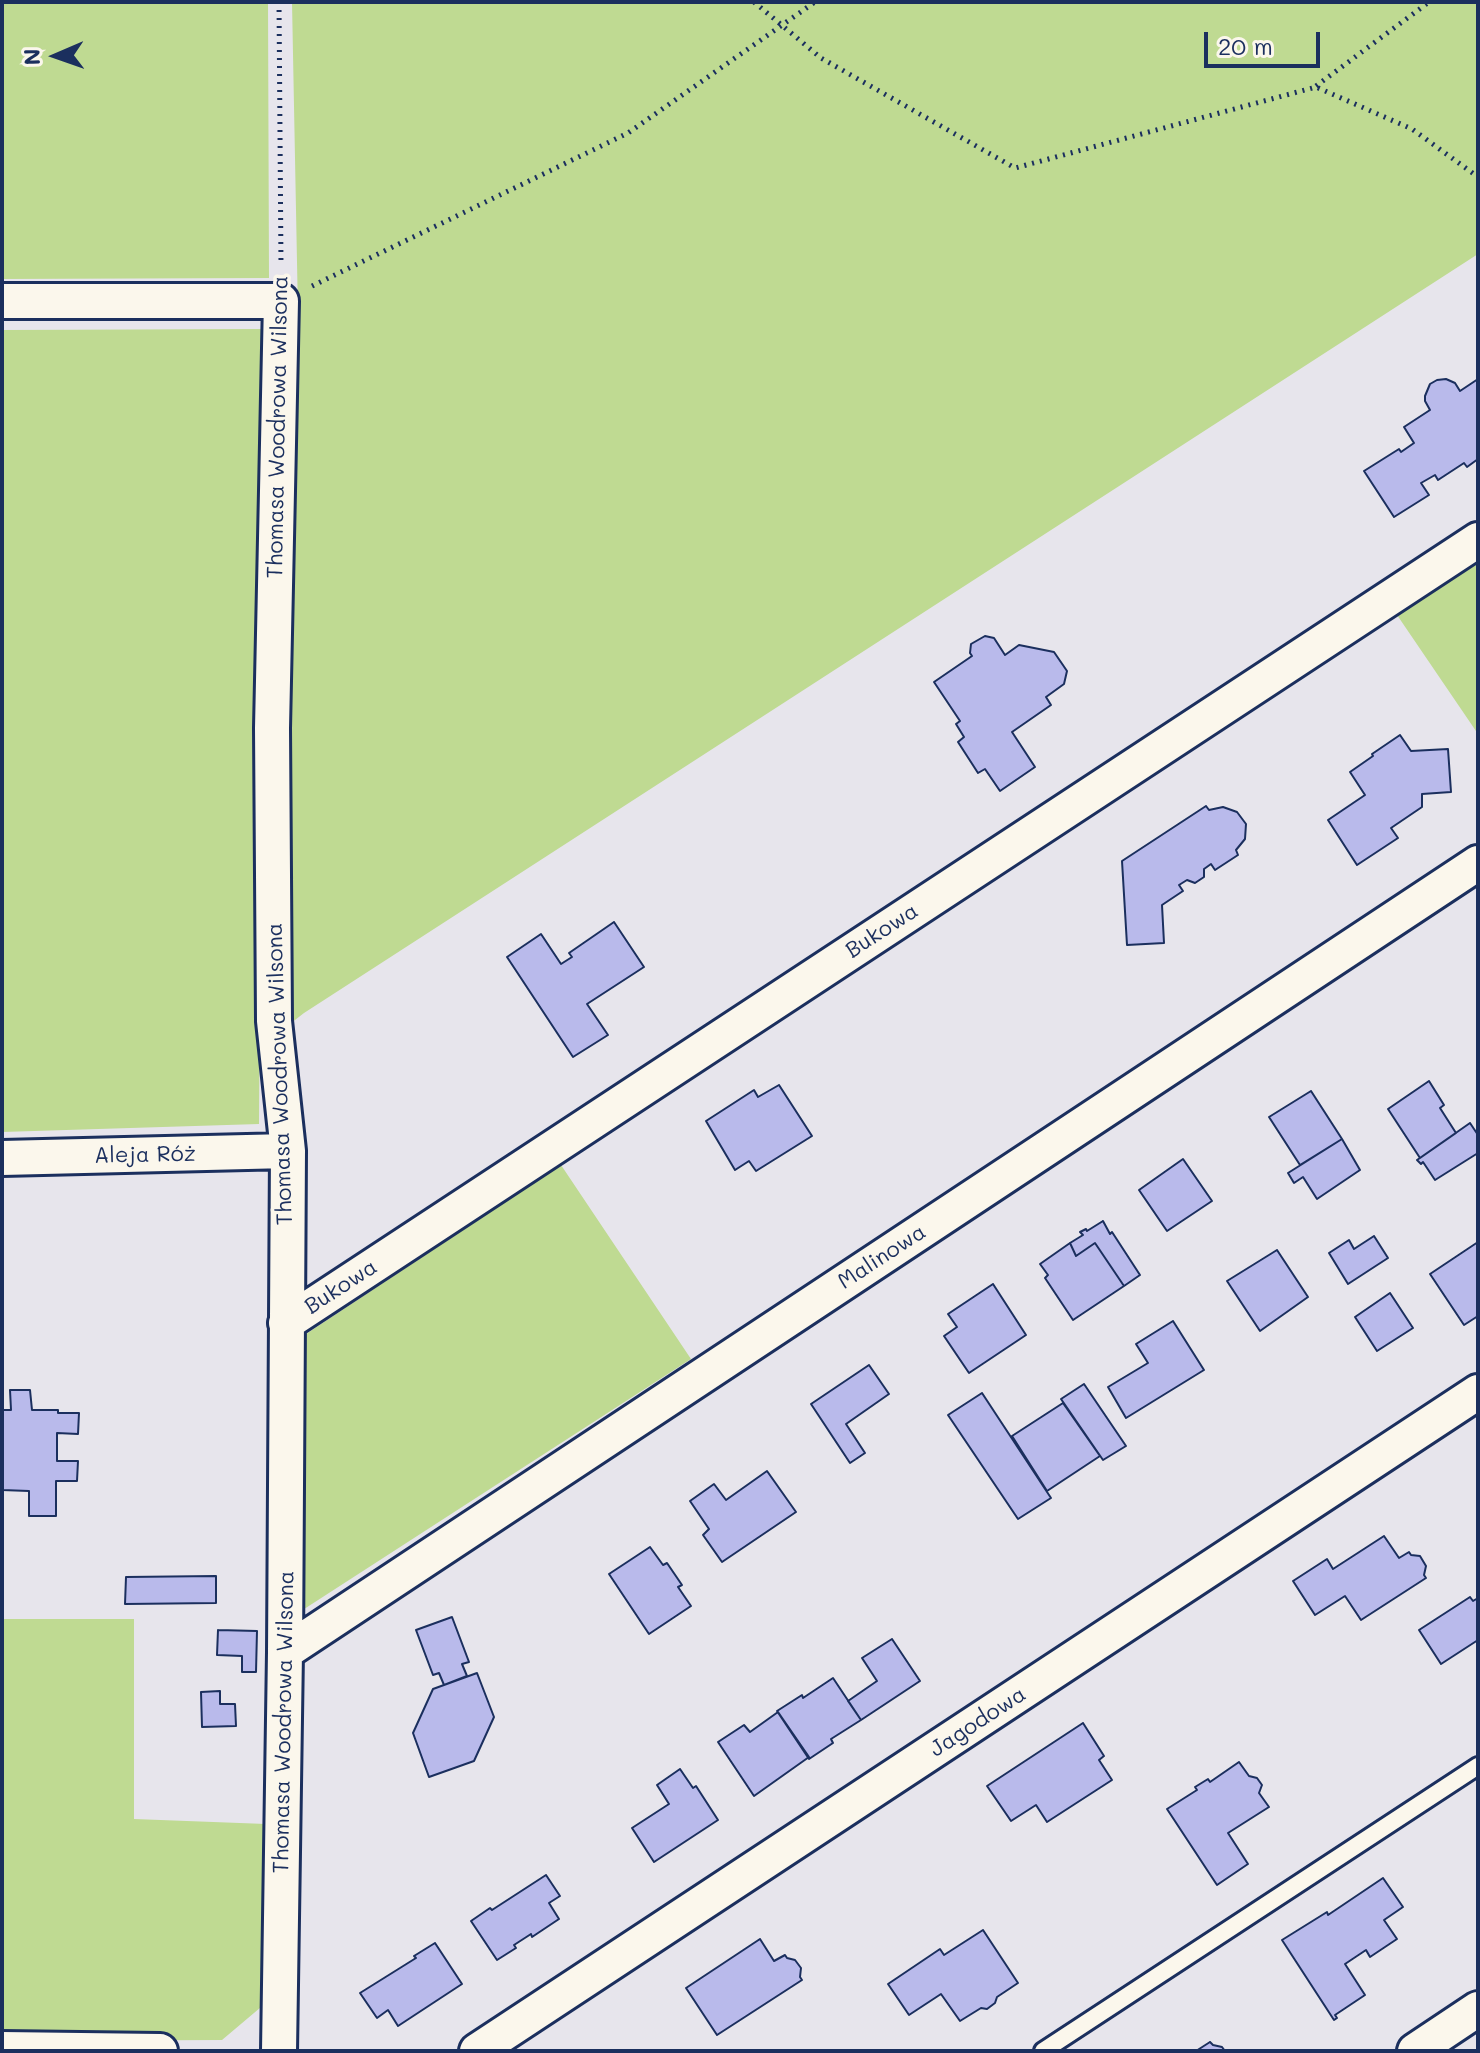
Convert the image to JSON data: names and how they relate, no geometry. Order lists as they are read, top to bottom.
{
  "streets": {
    "street": [
      "Thomasa Woodrowa Wilsona",
      "Bukowa",
      "Aleja Róż",
      "Malinowa",
      "Jagodowa"
    ]
  },
  "crossings": [
    ["Thomasa Woodrowa Wilsona", "Bukowa"],
    ["Thomasa Woodrowa Wilsona", "Aleja Róż"],
    ["Thomasa Woodrowa Wilsona", "Malinowa"]
  ],
  "scale_bar": "20 m",
  "north": "left"
}
